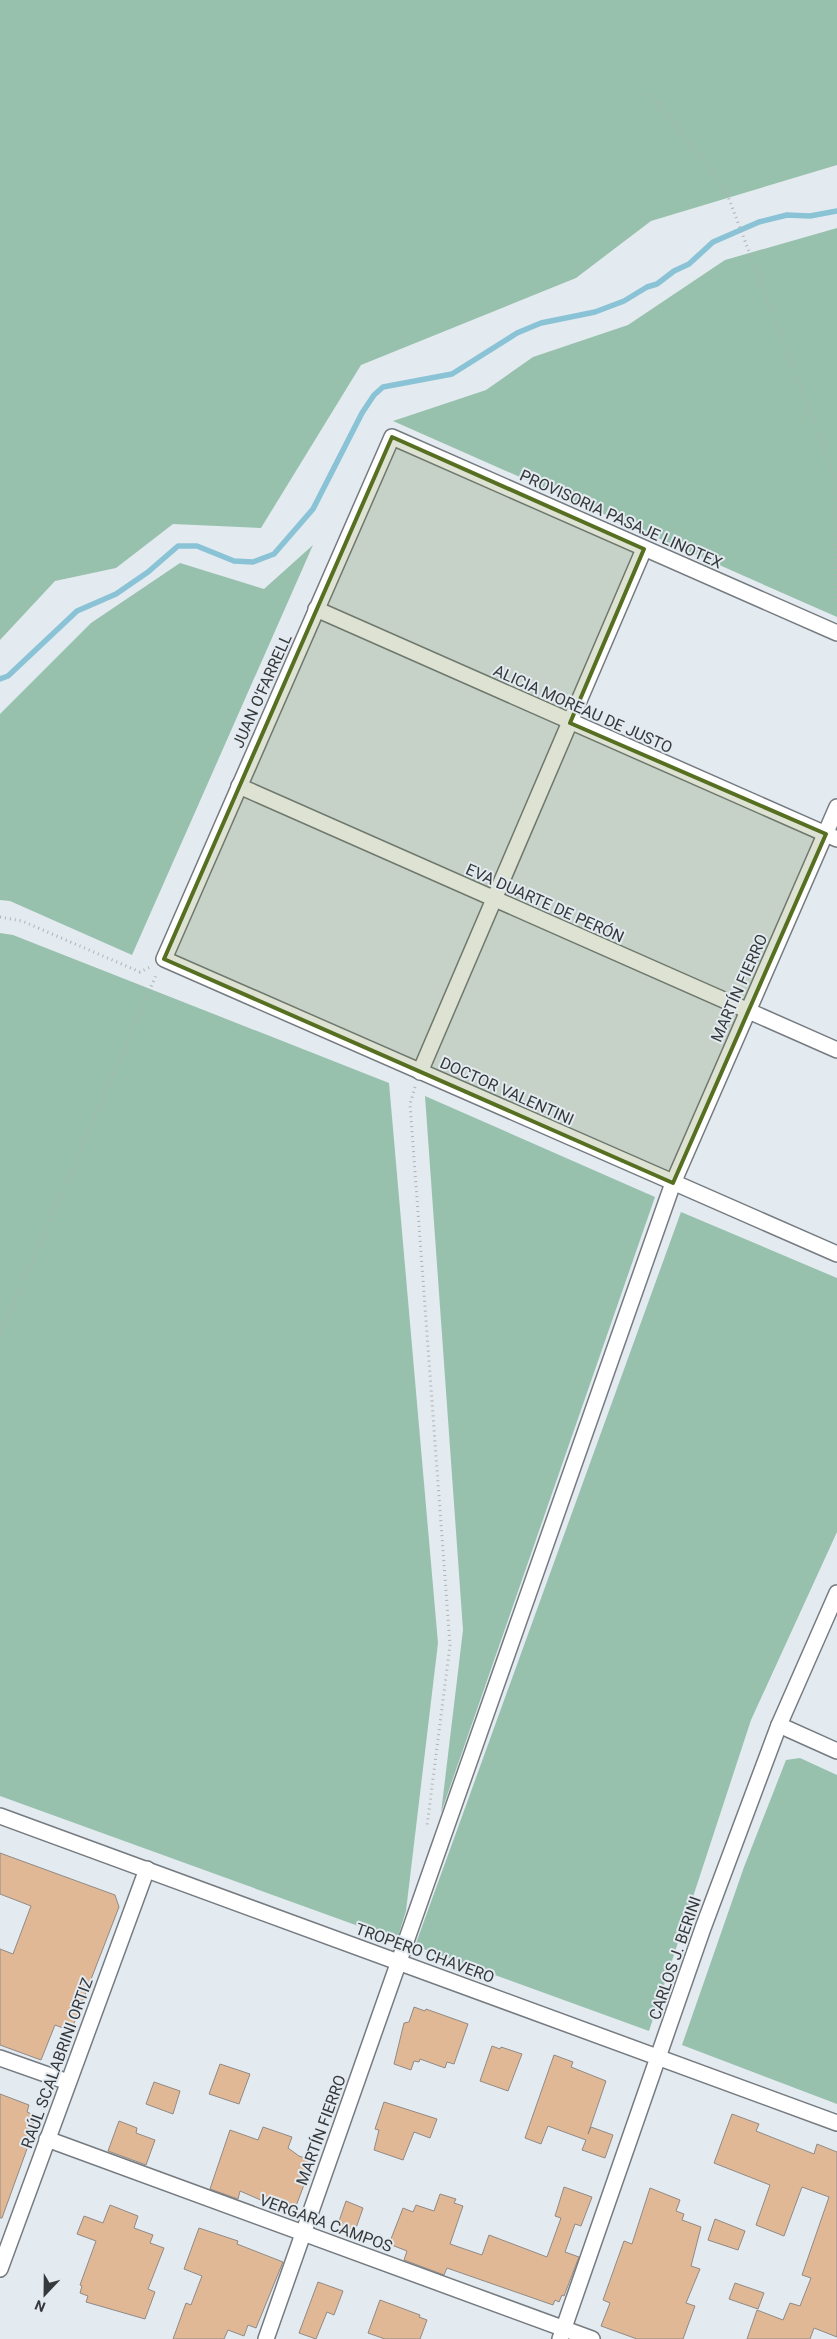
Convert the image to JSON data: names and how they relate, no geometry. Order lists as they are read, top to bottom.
{
  "streets": {
    "street": [
      "PROVISORIA PASAJE LINOTEX",
      "JUAN O'FARRELL",
      "ALICIA MOREAU DE JUSTO",
      "EVA DUARTE DE PERÓN",
      "MARTÍN FIERRO",
      "DOCTOR VALENTINI",
      "TROPERO CHAVERO",
      "CARLOS J. BERINI",
      "RAÚL SCALABRINI ORTIZ",
      "VERGARA CAMPOS"
    ]
  },
  "crossings": [
    ["PROVISORIA PASAJE LINOTEX", "JUAN O'FARRELL"],
    ["JUAN O'FARRELL", "ALICIA MOREAU DE JUSTO"],
    ["JUAN O'FARRELL", "EVA DUARTE DE PERÓN"],
    ["JUAN O'FARRELL", "DOCTOR VALENTINI"],
    ["ALICIA MOREAU DE JUSTO", "MARTÍN FIERRO"],
    ["EVA DUARTE DE PERÓN", "MARTÍN FIERRO"],
    ["MARTÍN FIERRO", "DOCTOR VALENTINI"],
    ["MARTÍN FIERRO", "TROPERO CHAVERO"],
    ["MARTÍN FIERRO", "VERGARA CAMPOS"],
    ["TROPERO CHAVERO", "CARLOS J. BERINI"],
    ["TROPERO CHAVERO", "RAÚL SCALABRINI ORTIZ"],
    ["CARLOS J. BERINI", "VERGARA CAMPOS"],
    ["RAÚL SCALABRINI ORTIZ", "VERGARA CAMPOS"]
  ],
  "north": "bottom"
}
